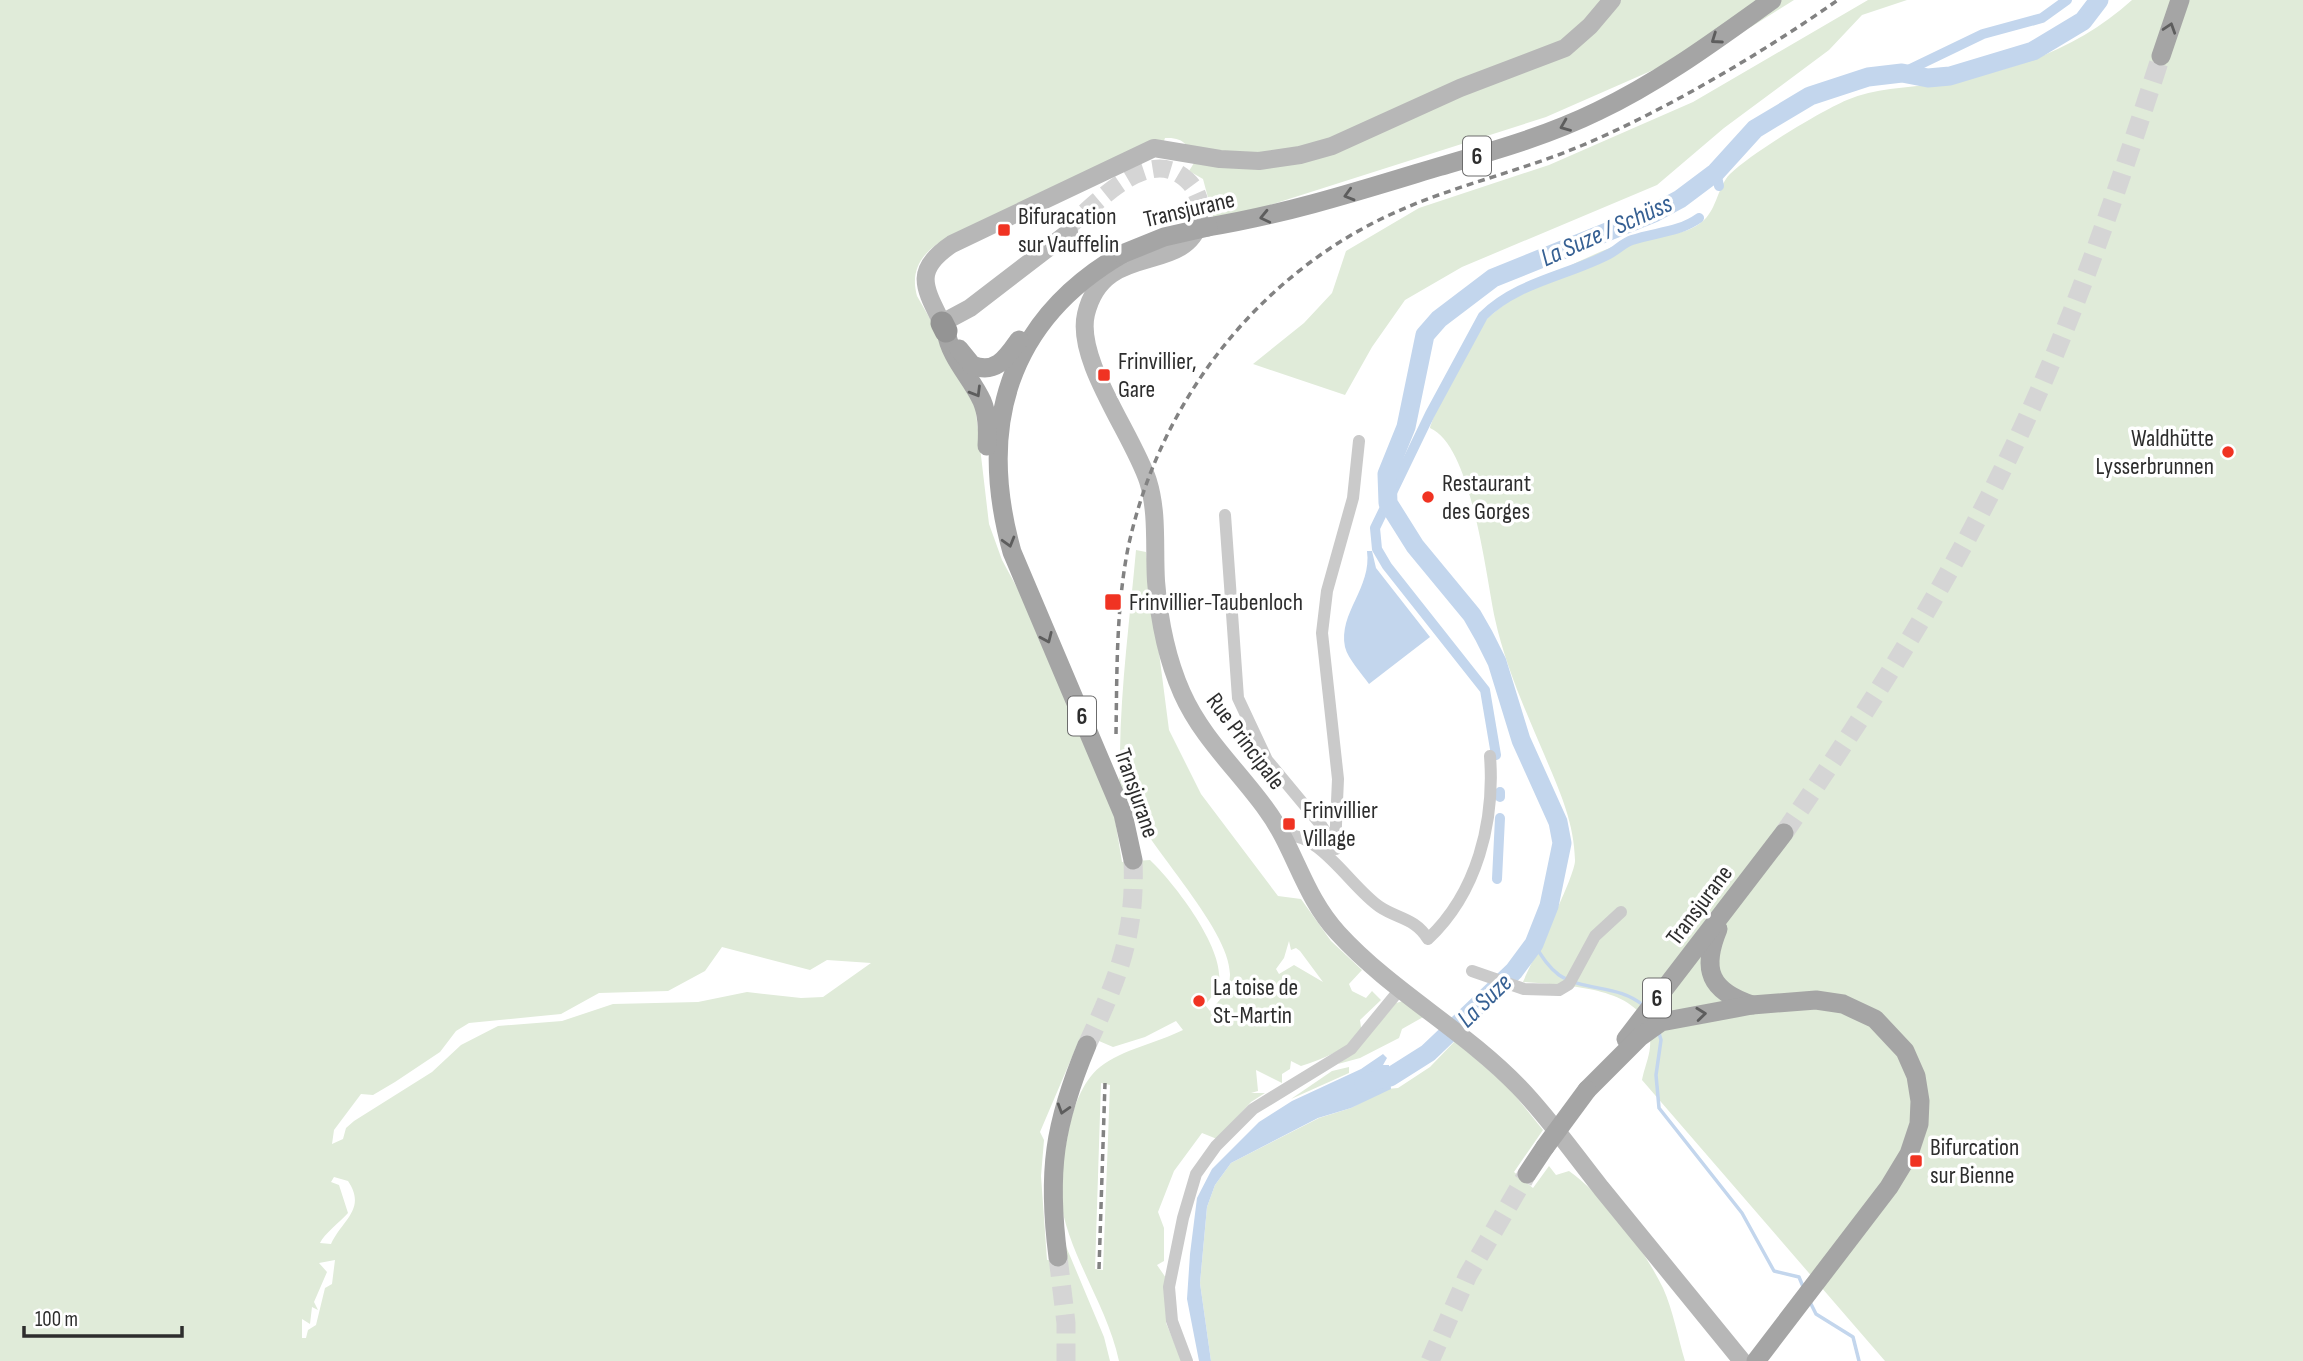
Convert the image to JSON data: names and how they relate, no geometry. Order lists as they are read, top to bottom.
{
  "streets": {
    "main road": ["6", "Transjurane", "Rue Principale"]
  },
  "crossings": [
    ["Transjurane", "Rue Principale"]
  ],
  "water": ["La Suze / Schüss", "La Suze"],
  "places": {
    "transit": [
      "Bifuracation sur Vauffelin",
      "Frinvillier, Gare",
      "Frinvillier-Taubenloch",
      "Frinvillier Village",
      "Bifurcation sur Bienne"
    ],
    "other": ["Waldhütte Lysserbrunnen", "Restaurant des Gorges", "La toise de St-Martin"]
  },
  "scale_bar": "100 m"
}
